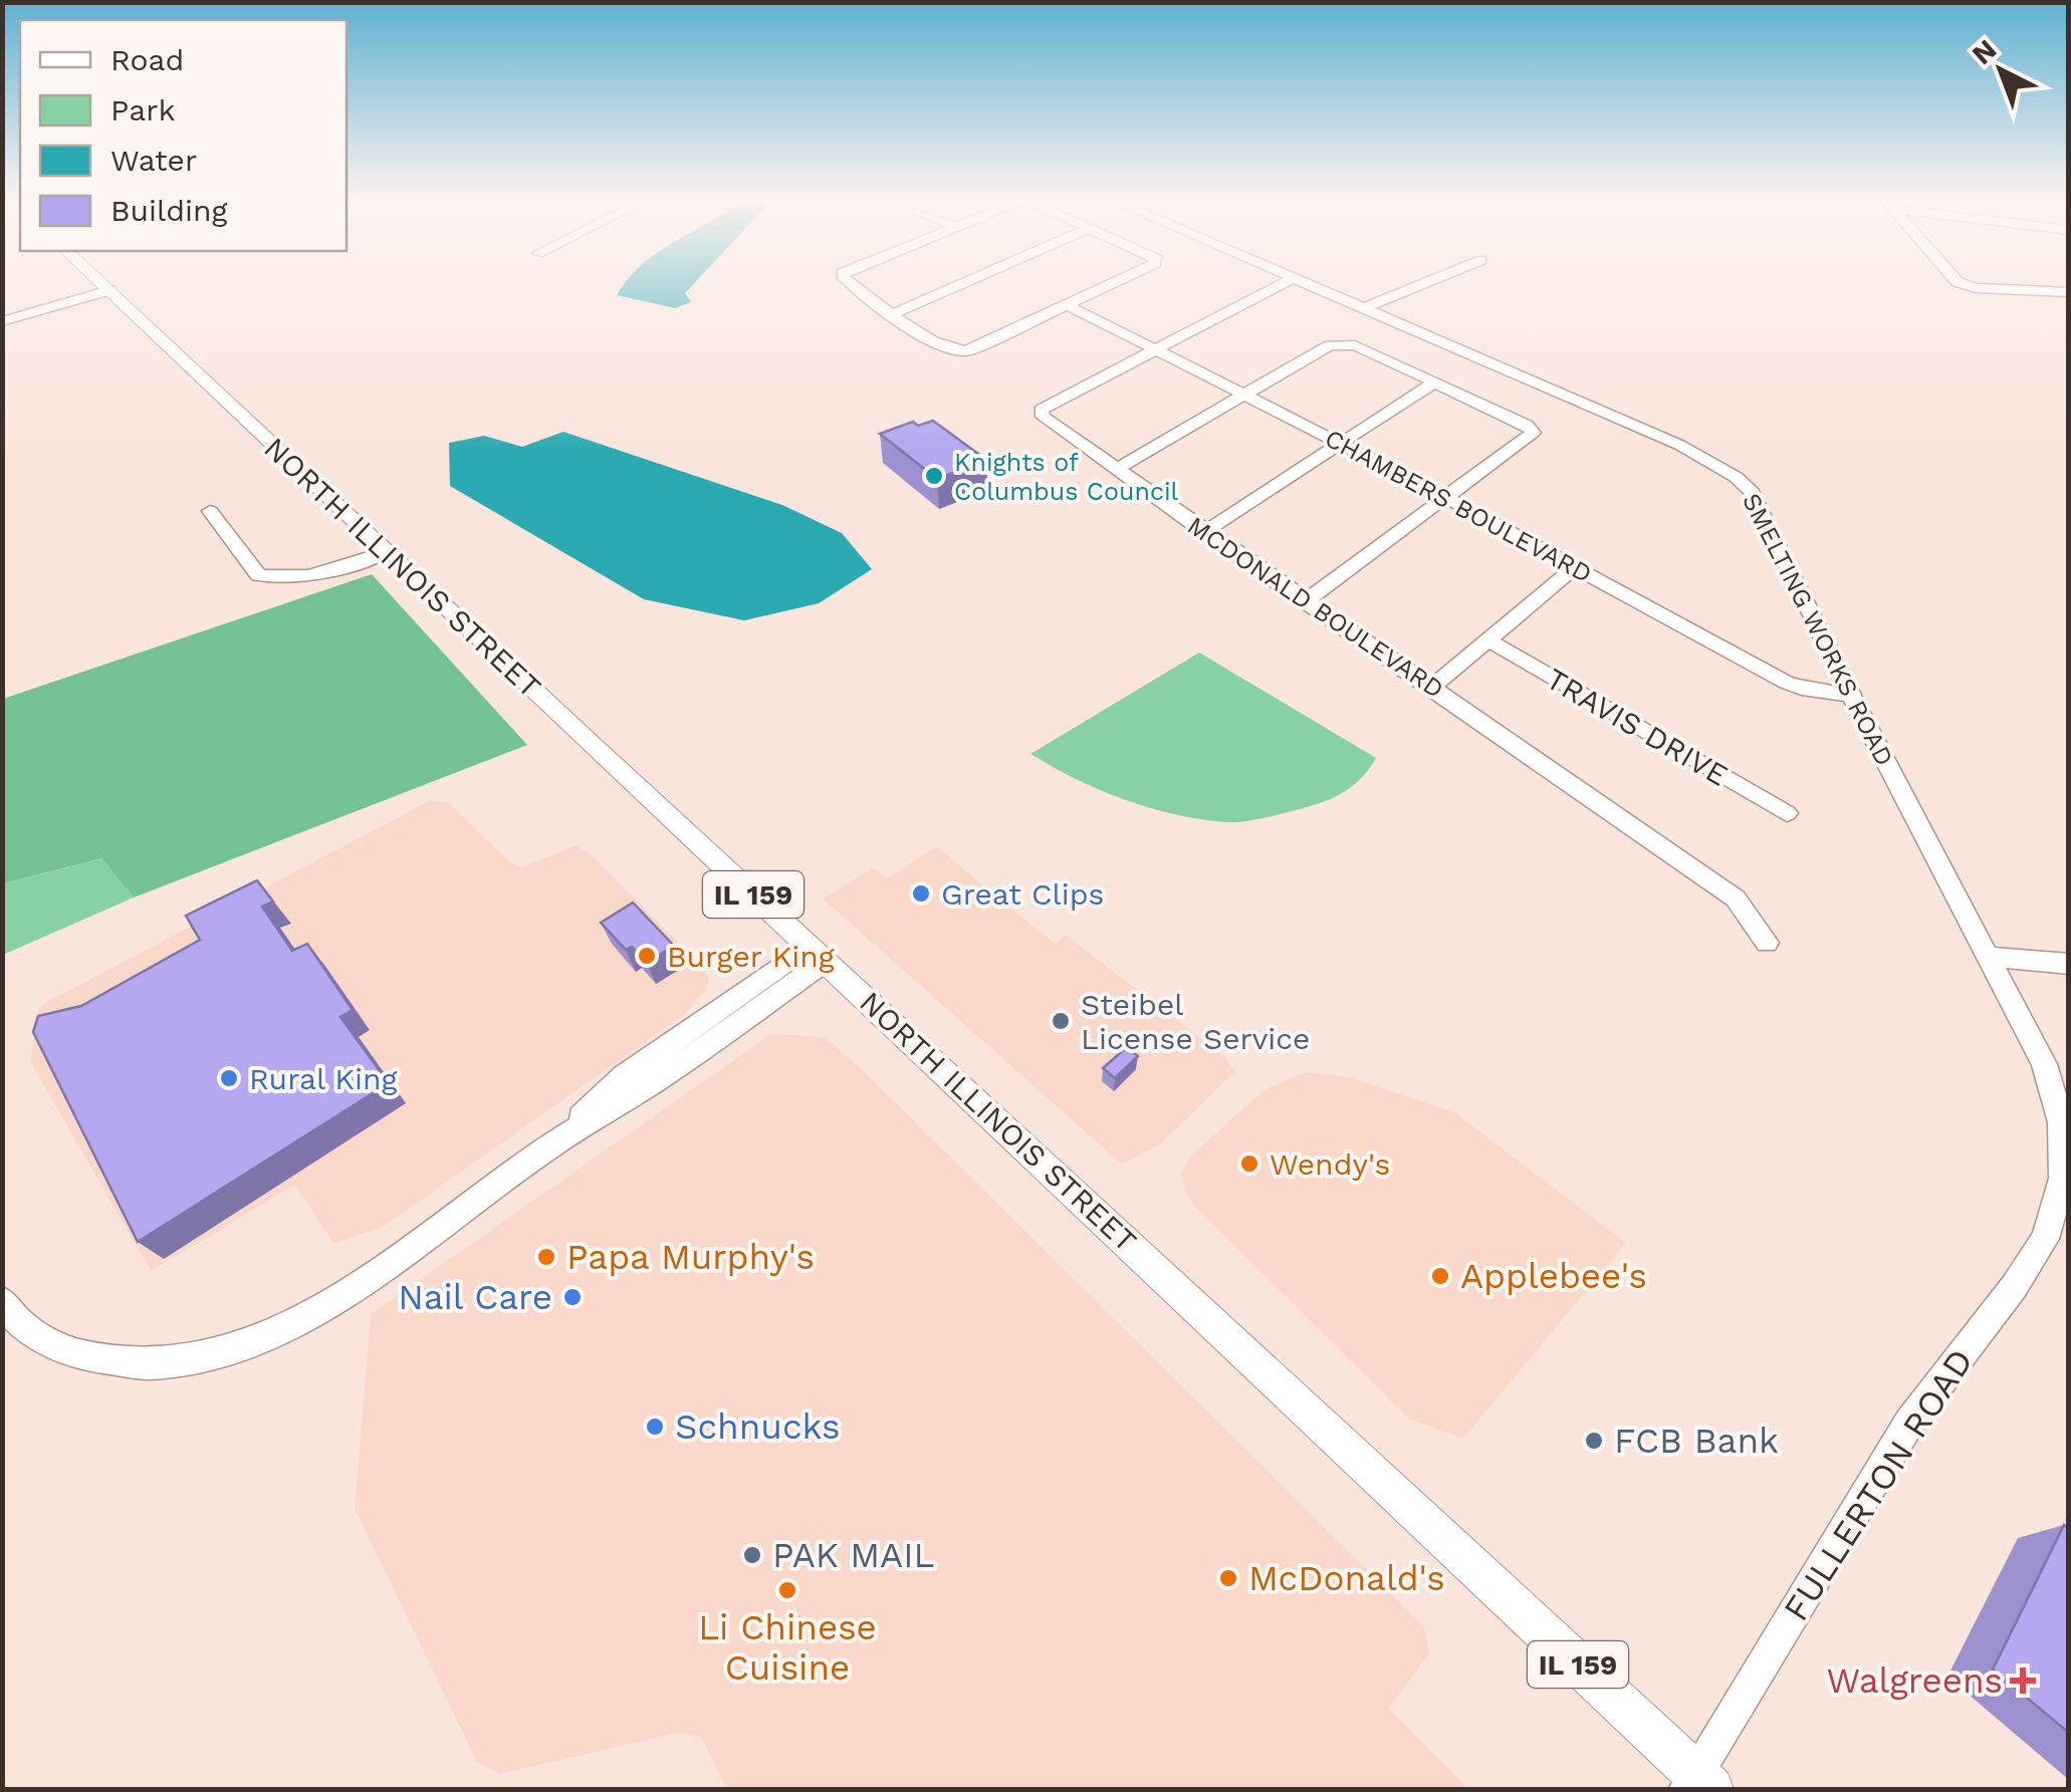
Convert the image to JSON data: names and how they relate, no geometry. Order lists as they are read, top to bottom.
{
  "streets": {
    "main road": ["NORTH ILLINOIS STREET", "IL 159"],
    "street": [
      "CHAMBERS BOULEVARD",
      "MCDONALD BOULEVARD",
      "SMELTING WORKS ROAD",
      "TRAVIS DRIVE",
      "FULLERTON ROAD"
    ]
  },
  "crossings": [
    ["CHAMBERS BOULEVARD", "MCDONALD BOULEVARD"],
    ["CHAMBERS BOULEVARD", "SMELTING WORKS ROAD"],
    ["NORTH ILLINOIS STREET", "FULLERTON ROAD"],
    ["SMELTING WORKS ROAD", "FULLERTON ROAD"]
  ],
  "places": {
    "other": [
      "Knights of Columbus Council",
      "Great Clips",
      "Burger King",
      "Steibel License Service",
      "Rural King",
      "Wendy's",
      "Papa Murphy's",
      "Applebee's",
      "Nail Care",
      "Schnucks",
      "FCB Bank",
      "PAK MAIL",
      "McDonald's",
      "Li Chinese Cuisine"
    ],
    "health": ["Walgreens"]
  },
  "legend": [
    "Road",
    "Park",
    "Water",
    "Building"
  ],
  "north": "top left"
}
